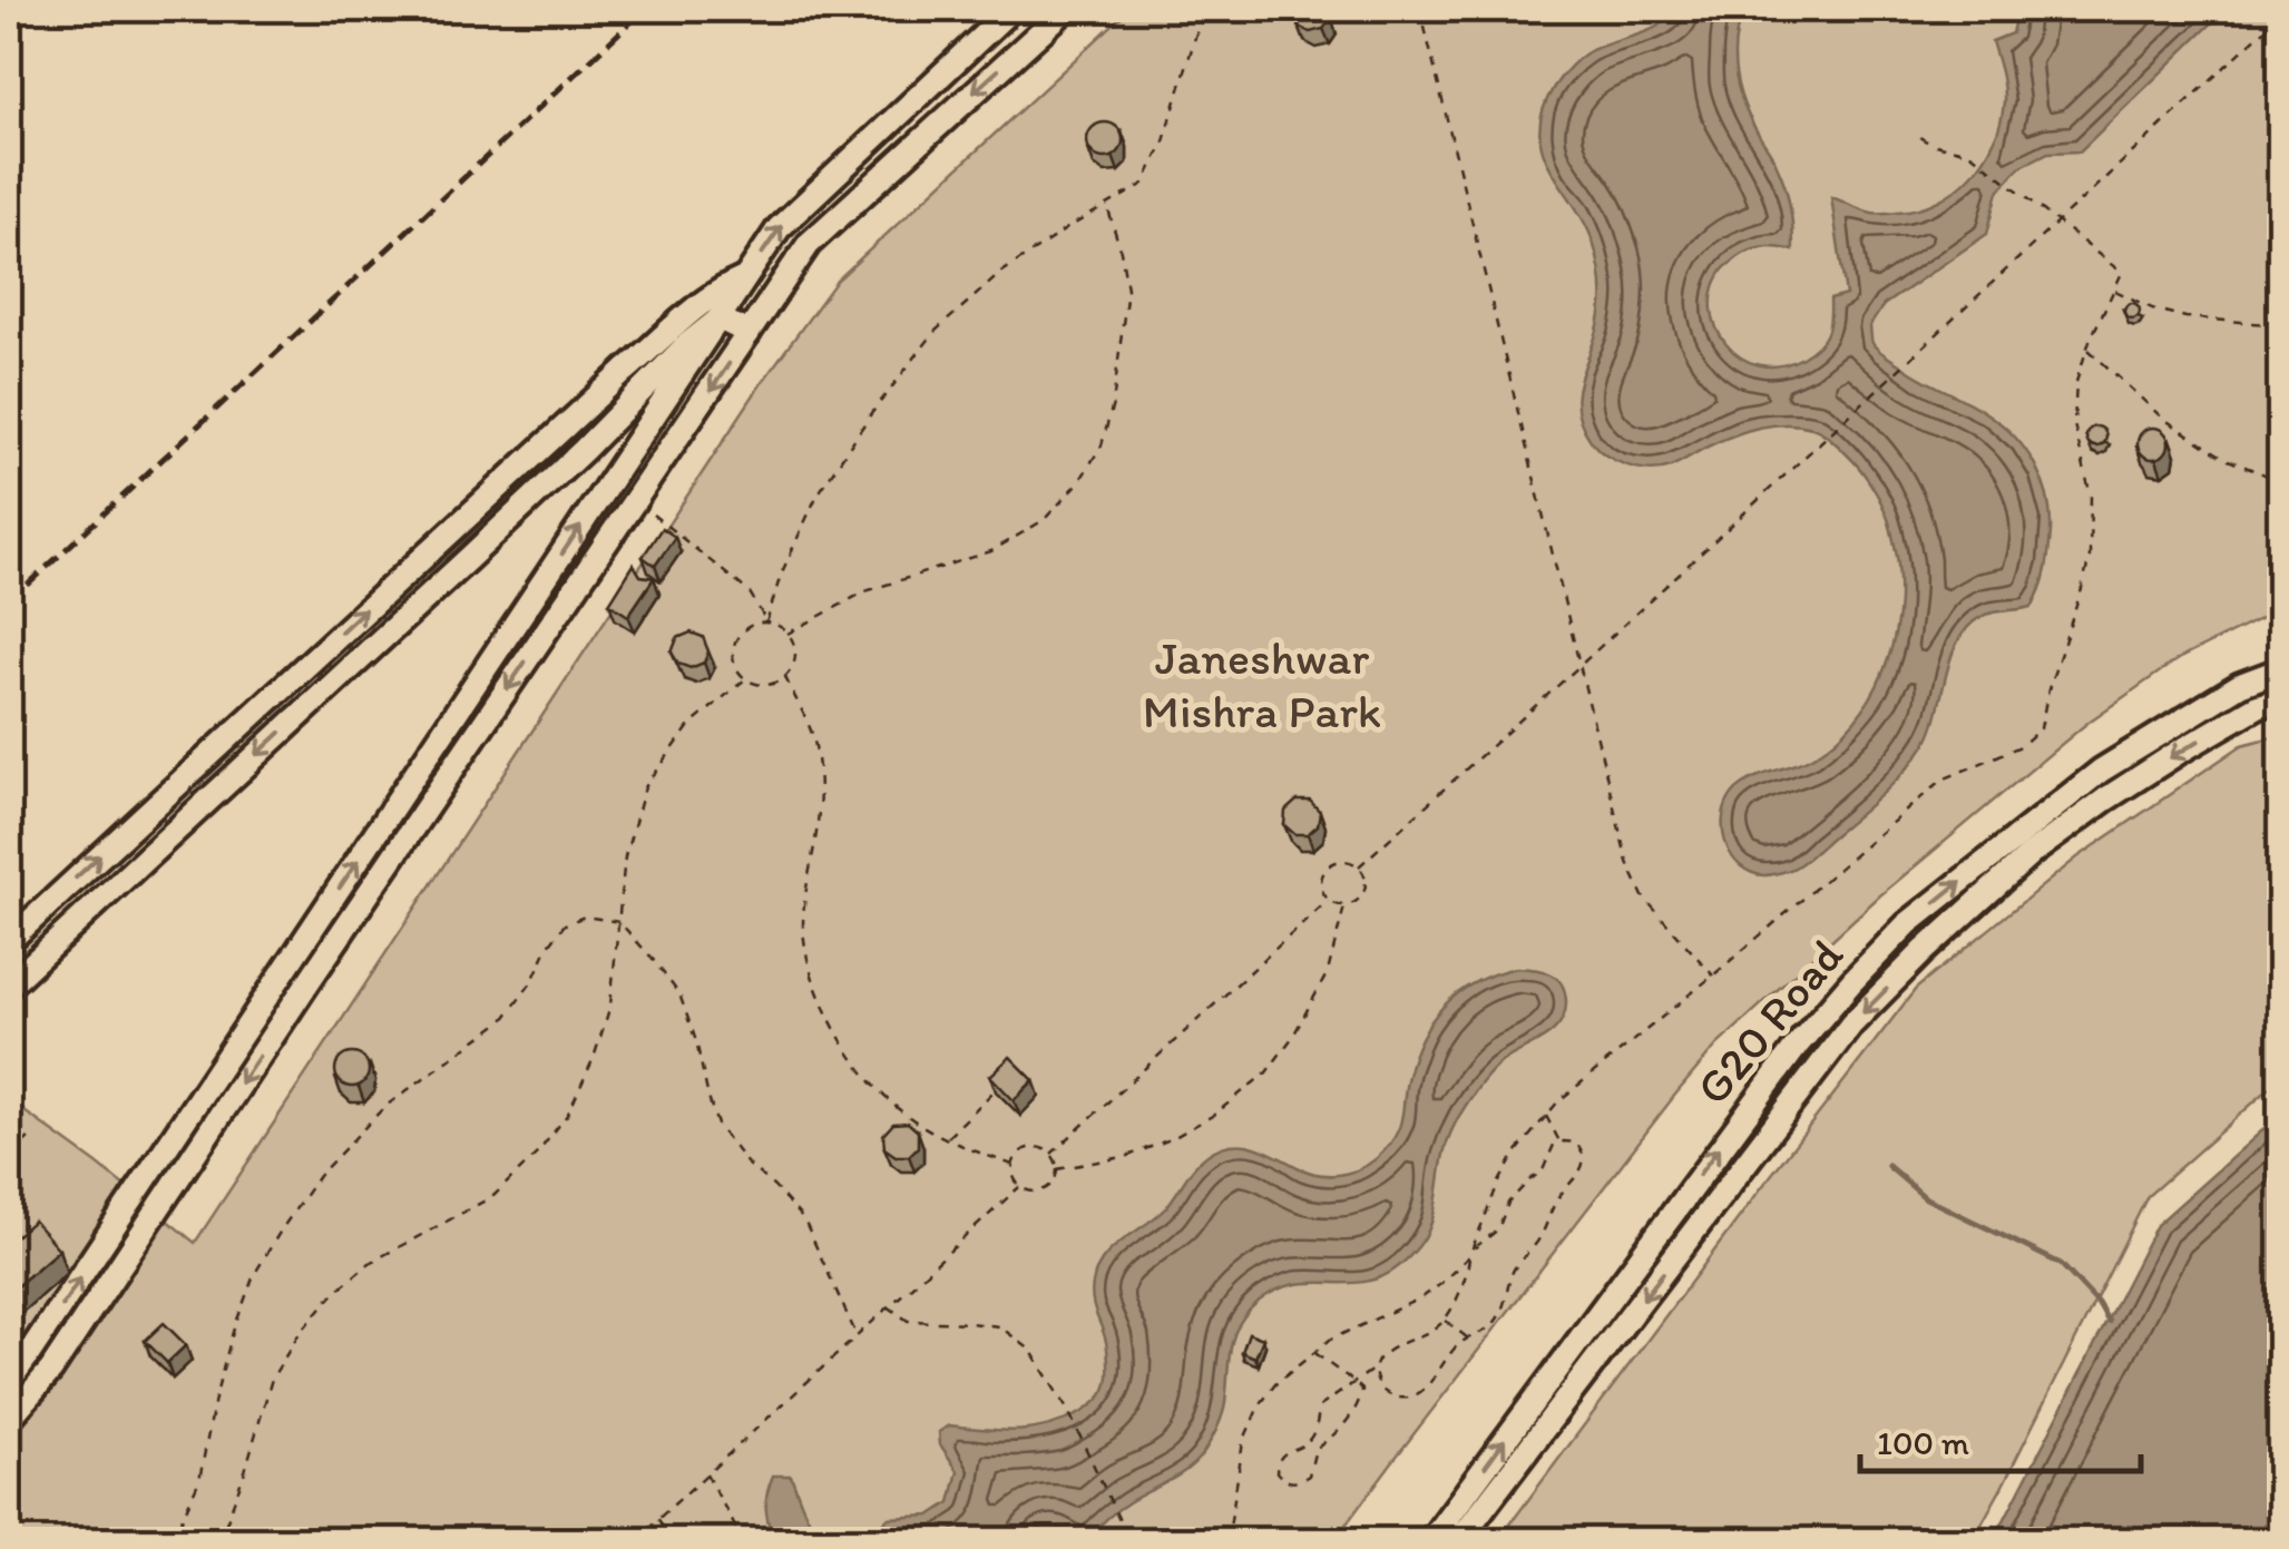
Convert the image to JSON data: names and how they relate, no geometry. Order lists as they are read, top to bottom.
{
  "streets": {
    "street": ["G20 Road"]
  },
  "parks": ["Janeshwar Mishra Park"],
  "scale_bar": "100 m"
}
